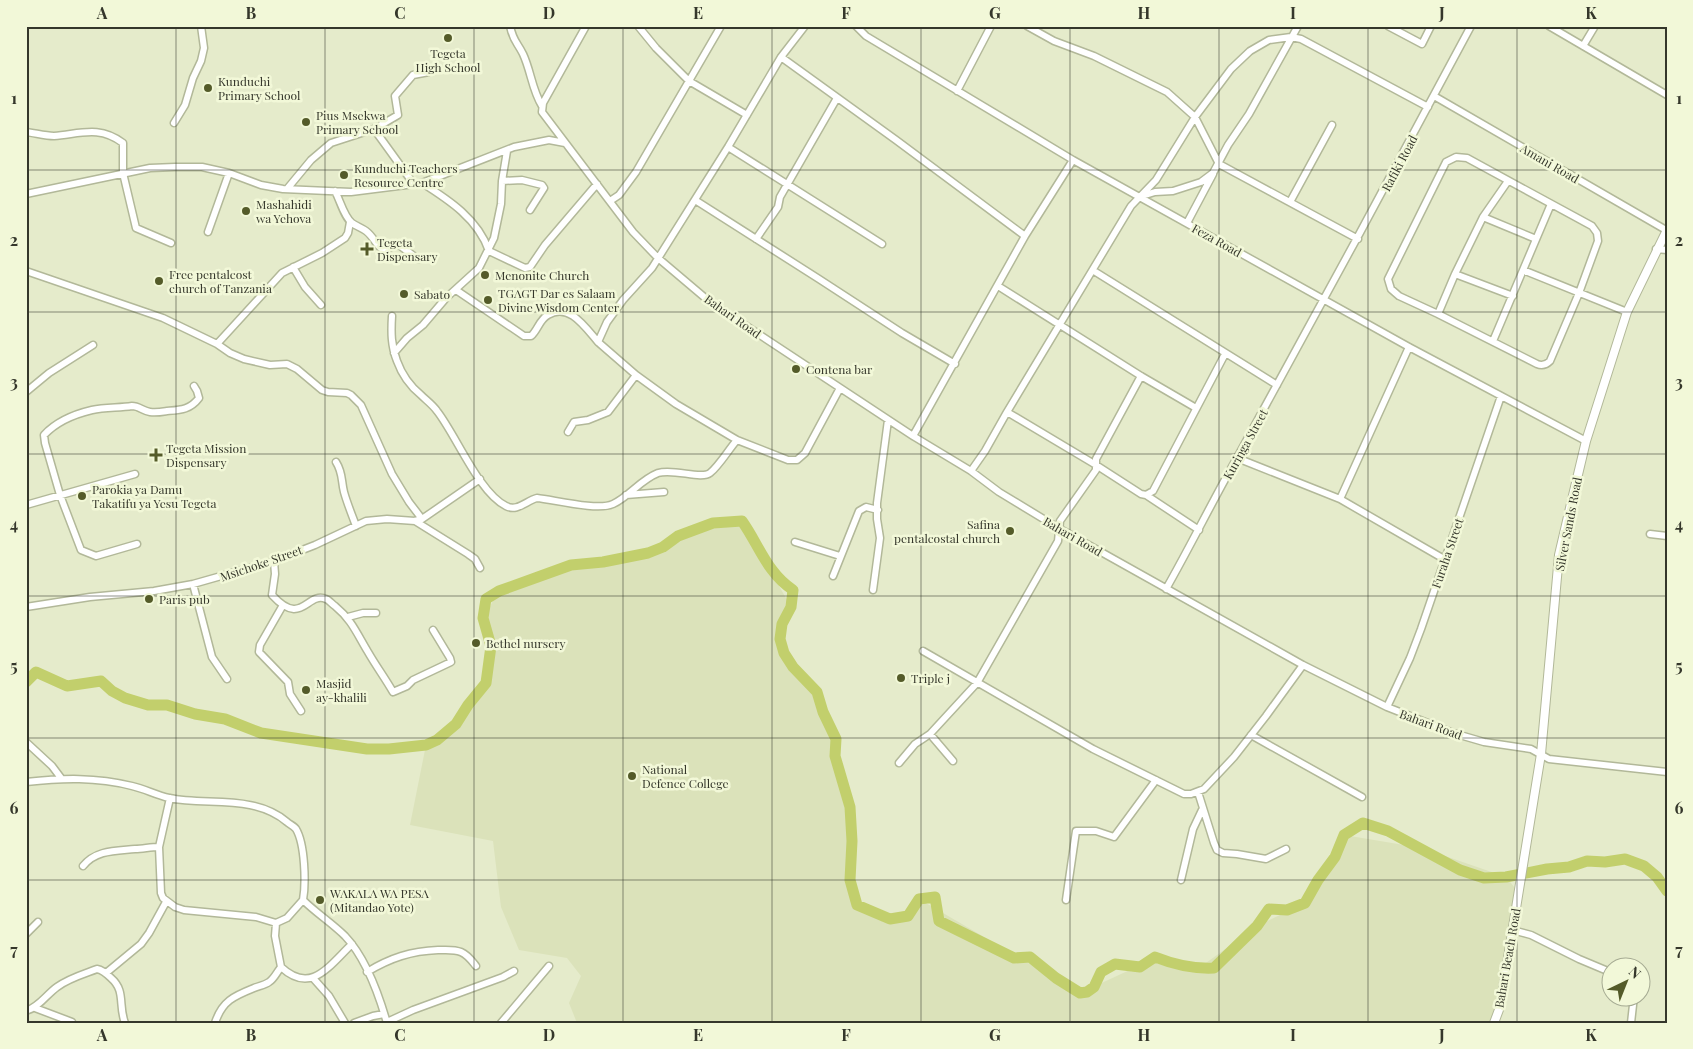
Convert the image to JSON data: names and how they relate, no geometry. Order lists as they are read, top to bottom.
{
  "streets": {
    "street": [
      "Rafiki Road",
      "Amani Road",
      "Feza Road",
      "Bahari Road",
      "Kuringa Street",
      "Silver Sands Road",
      "Furaha Street",
      "Msichoke Street",
      "Bahari Beach Road"
    ]
  },
  "crossings": [
    ["Rafiki Road", "Amani Road"],
    ["Rafiki Road", "Feza Road"],
    ["Rafiki Road", "Kuringa Street"],
    ["Amani Road", "Silver Sands Road"],
    ["Feza Road", "Kuringa Street"],
    ["Feza Road", "Silver Sands Road"],
    ["Feza Road", "Furaha Street"],
    ["Bahari Road", "Kuringa Street"],
    ["Bahari Road", "Silver Sands Road"],
    ["Bahari Road", "Furaha Street"],
    ["Silver Sands Road", "Bahari Beach Road"]
  ],
  "places": {
    "other": [
      "Tegeta High School",
      "Kunduchi Primary School",
      "Pius Msekwa Primary School",
      "Kunduchi Teachers Resource Centre",
      "Mashahidi wa Yehova",
      "Menonite Church",
      "Free pentalcost church of Tanzania",
      "Sabato",
      "TGAGT Dar es Salaam Divine Wisdom Center",
      "Contena bar",
      "Parokia ya Damu Takatifu ya Yesu Tegeta",
      "Safina pentalcostal church",
      "Paris pub",
      "Bethel nursery",
      "Triple j",
      "Masjid ay-khalili",
      "National Defence College",
      "WAKALA WA PESA (Mitandao Yote)"
    ],
    "health": ["Tegeta Dispensary", "Tegeta Mission Dispensary"]
  },
  "north": "top right",
  "grid": {
    "columns": [
      "A",
      "B",
      "C",
      "D",
      "E",
      "F",
      "G",
      "H",
      "I",
      "J",
      "K"
    ],
    "rows": [
      "1",
      "2",
      "3",
      "4",
      "5",
      "6",
      "7"
    ]
  }
}
